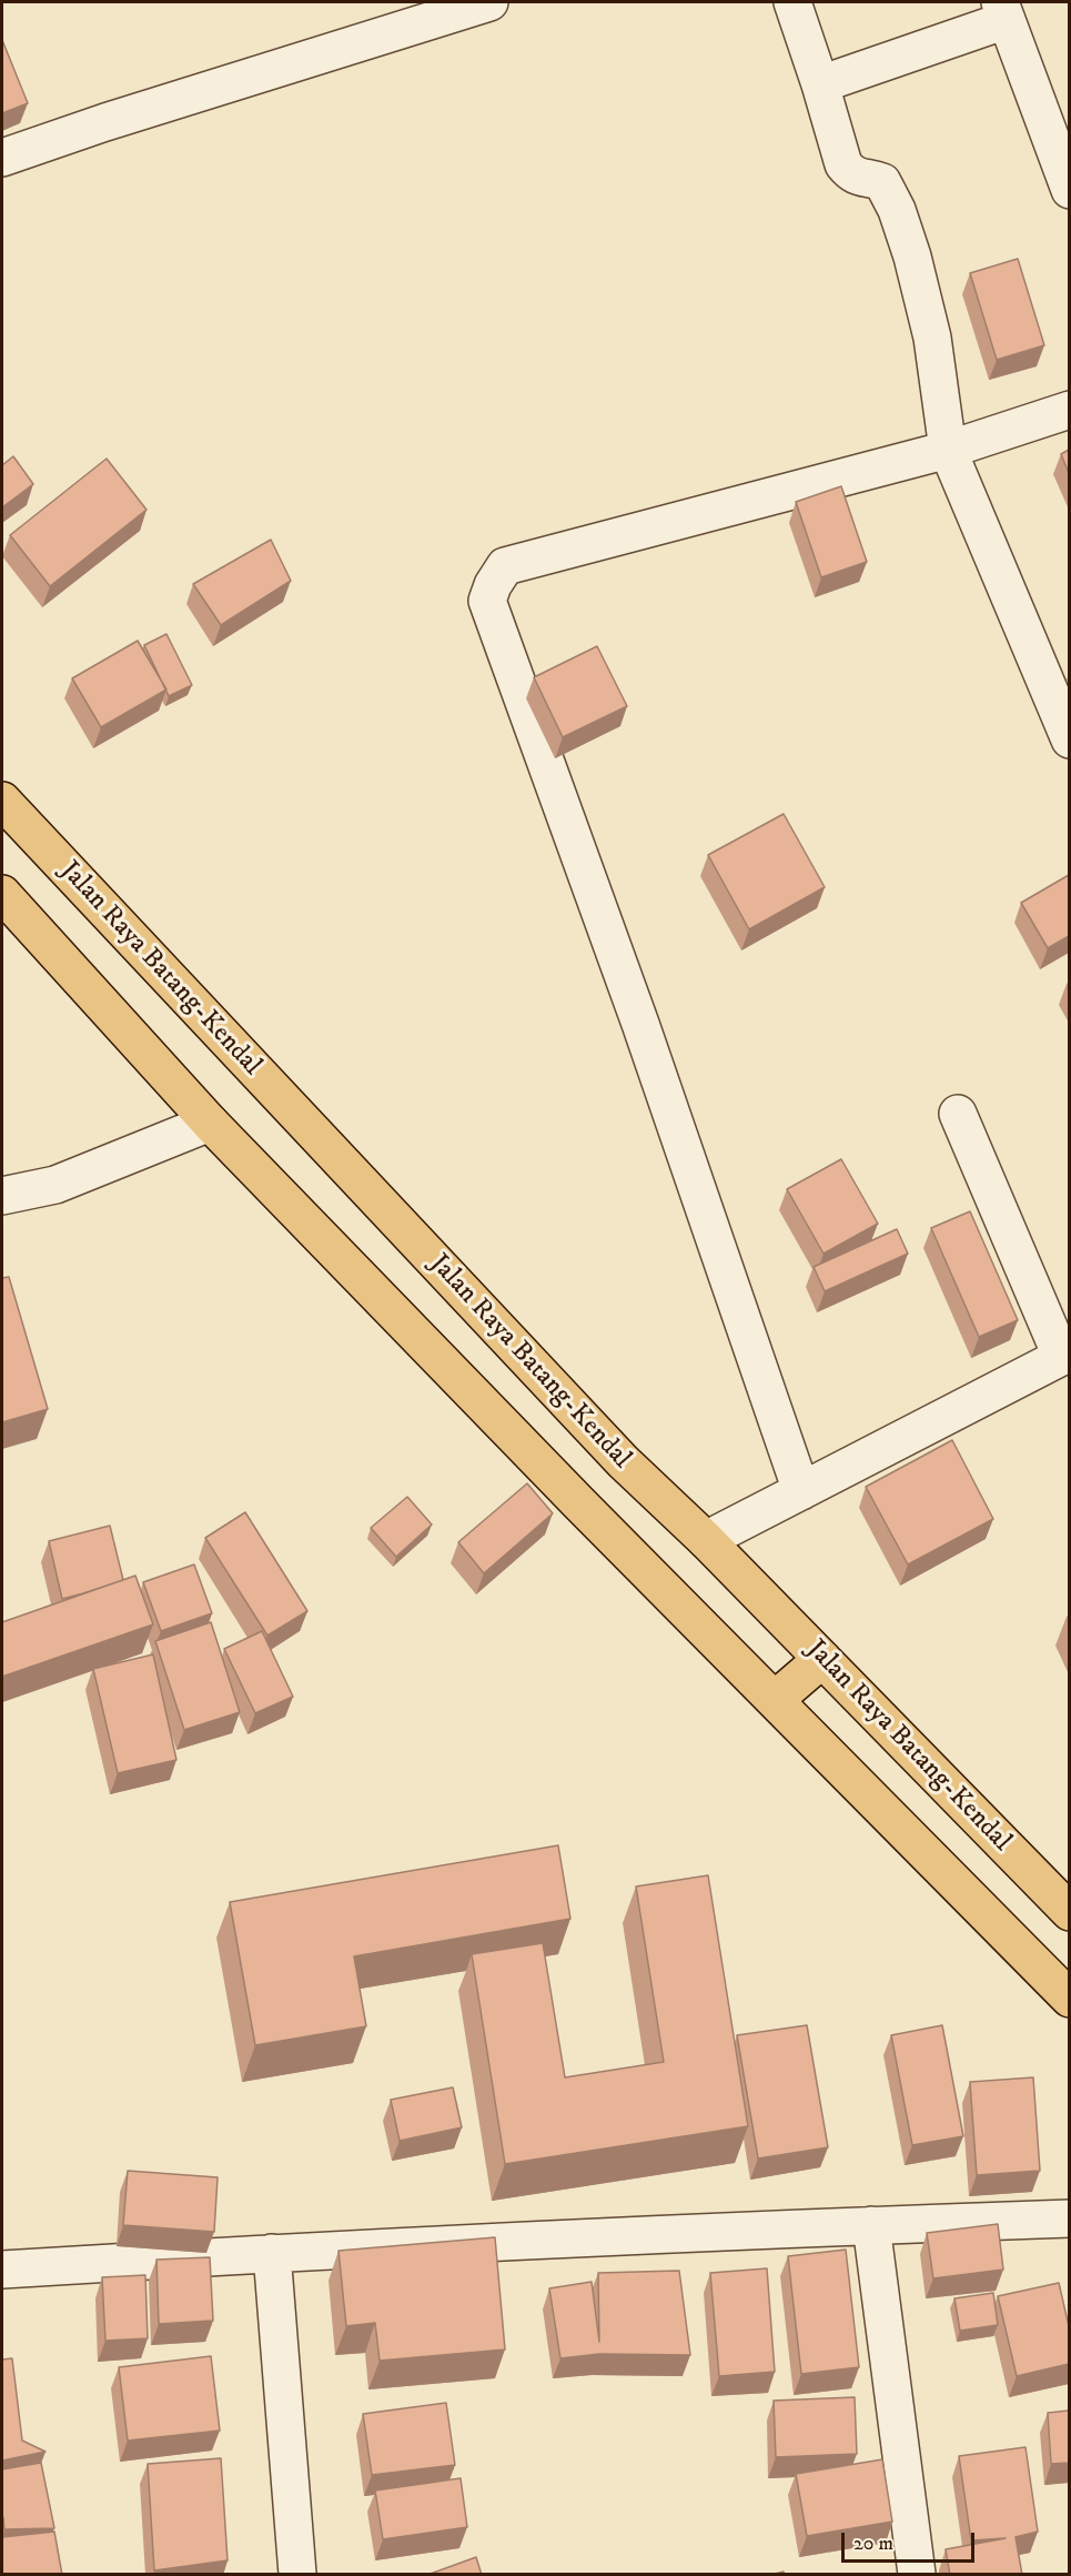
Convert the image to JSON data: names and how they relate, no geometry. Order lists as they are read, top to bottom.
{
  "streets": {
    "highway": ["Jalan Raya Batang-Kendal"]
  },
  "scale_bar": "20 m"
}
